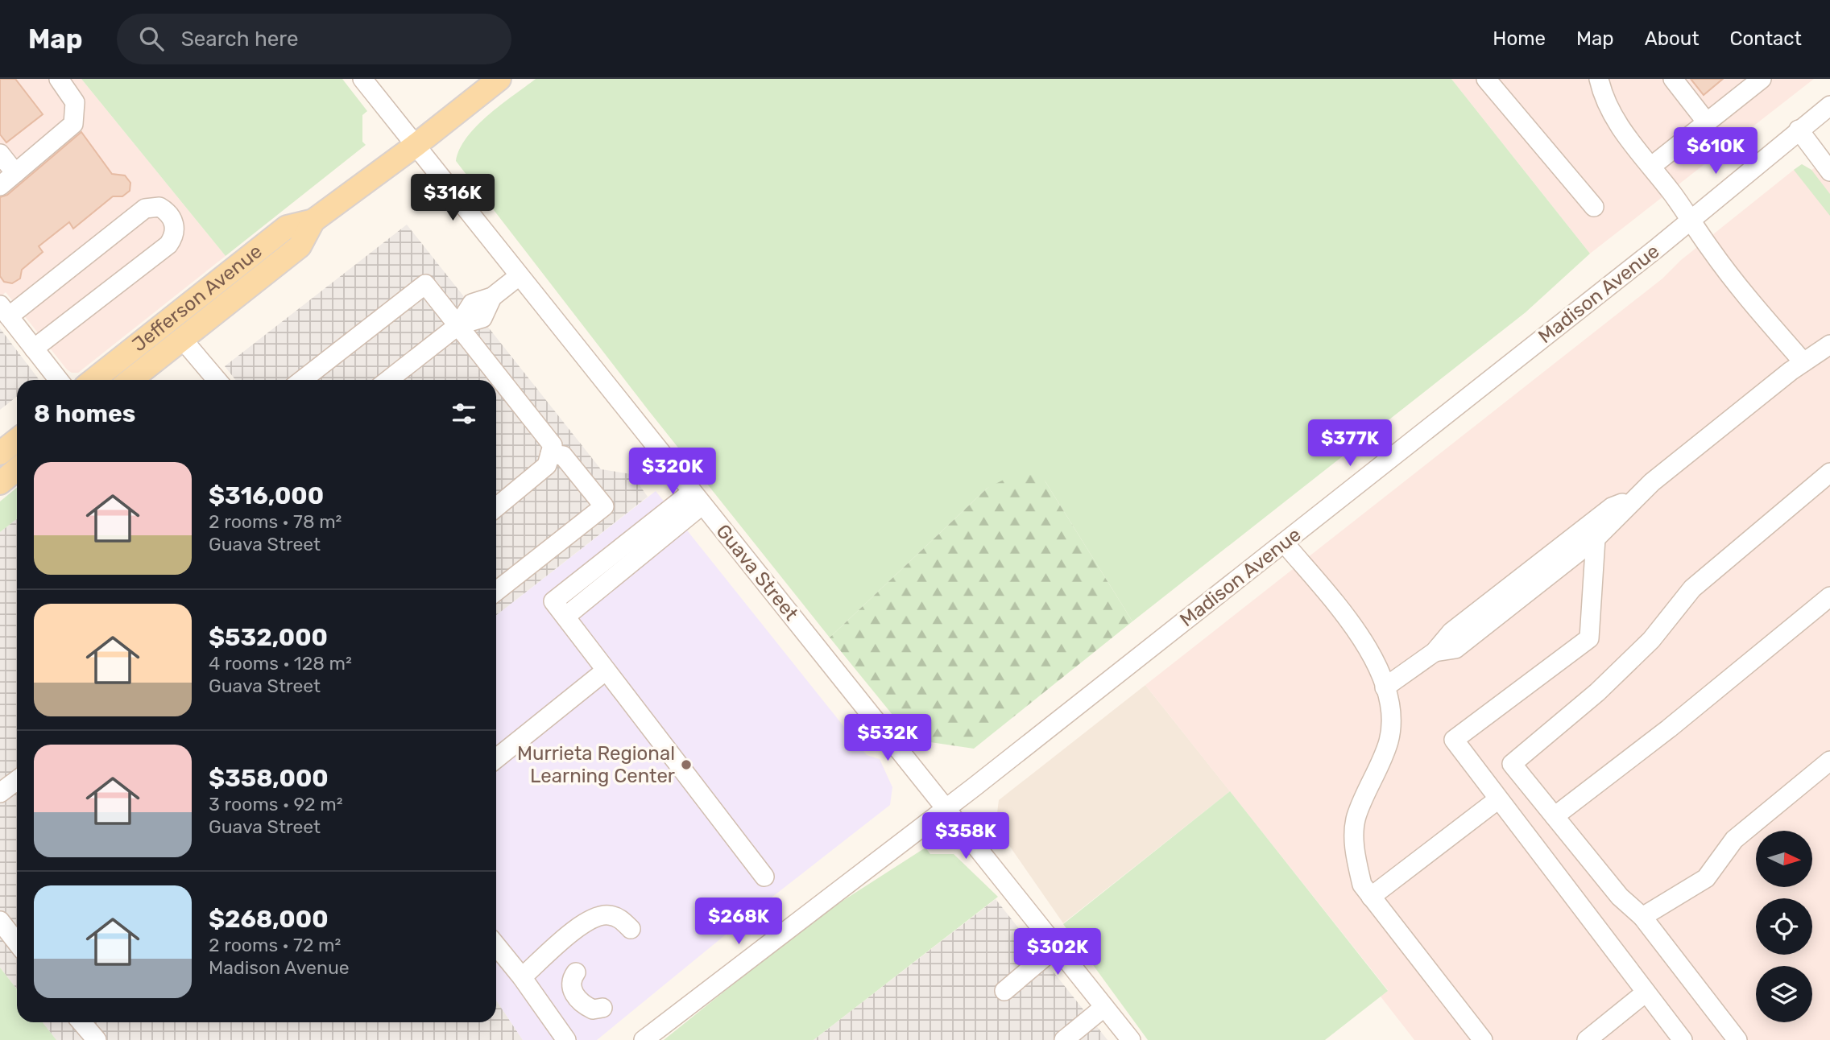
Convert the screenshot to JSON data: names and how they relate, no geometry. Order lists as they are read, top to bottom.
{
  "streets": {
    "main road": ["Jefferson Avenue"],
    "street": ["Madison Avenue", "Guava Street"]
  },
  "crossings": [
    ["Madison Avenue", "Guava Street"],
    ["Jefferson Avenue", "Guava Street"]
  ],
  "places": ["Murrieta Regional Learning Center"],
  "north": "right",
  "page": {
    "header": "Map",
    "search": "Search here",
    "nav": [
      "Home",
      "Map",
      "About",
      "Contact"
    ],
    "price": [
      "$610K",
      "$316K",
      "$377K",
      "$320K",
      "$532K",
      "$358K",
      "$268K",
      "$302K"
    ],
    "heading": "8 homes",
    "list": [
      {
        "name": "$316,000",
        "note": "2 rooms · 78 m² · Guava Street"
      },
      {
        "name": "$532,000",
        "note": "4 rooms · 128 m² · Guava Street"
      },
      {
        "name": "$358,000",
        "note": "3 rooms · 92 m² · Guava Street"
      },
      {
        "name": "$268,000",
        "note": "2 rooms · 72 m² · Madison Avenue"
      }
    ]
  }
}
